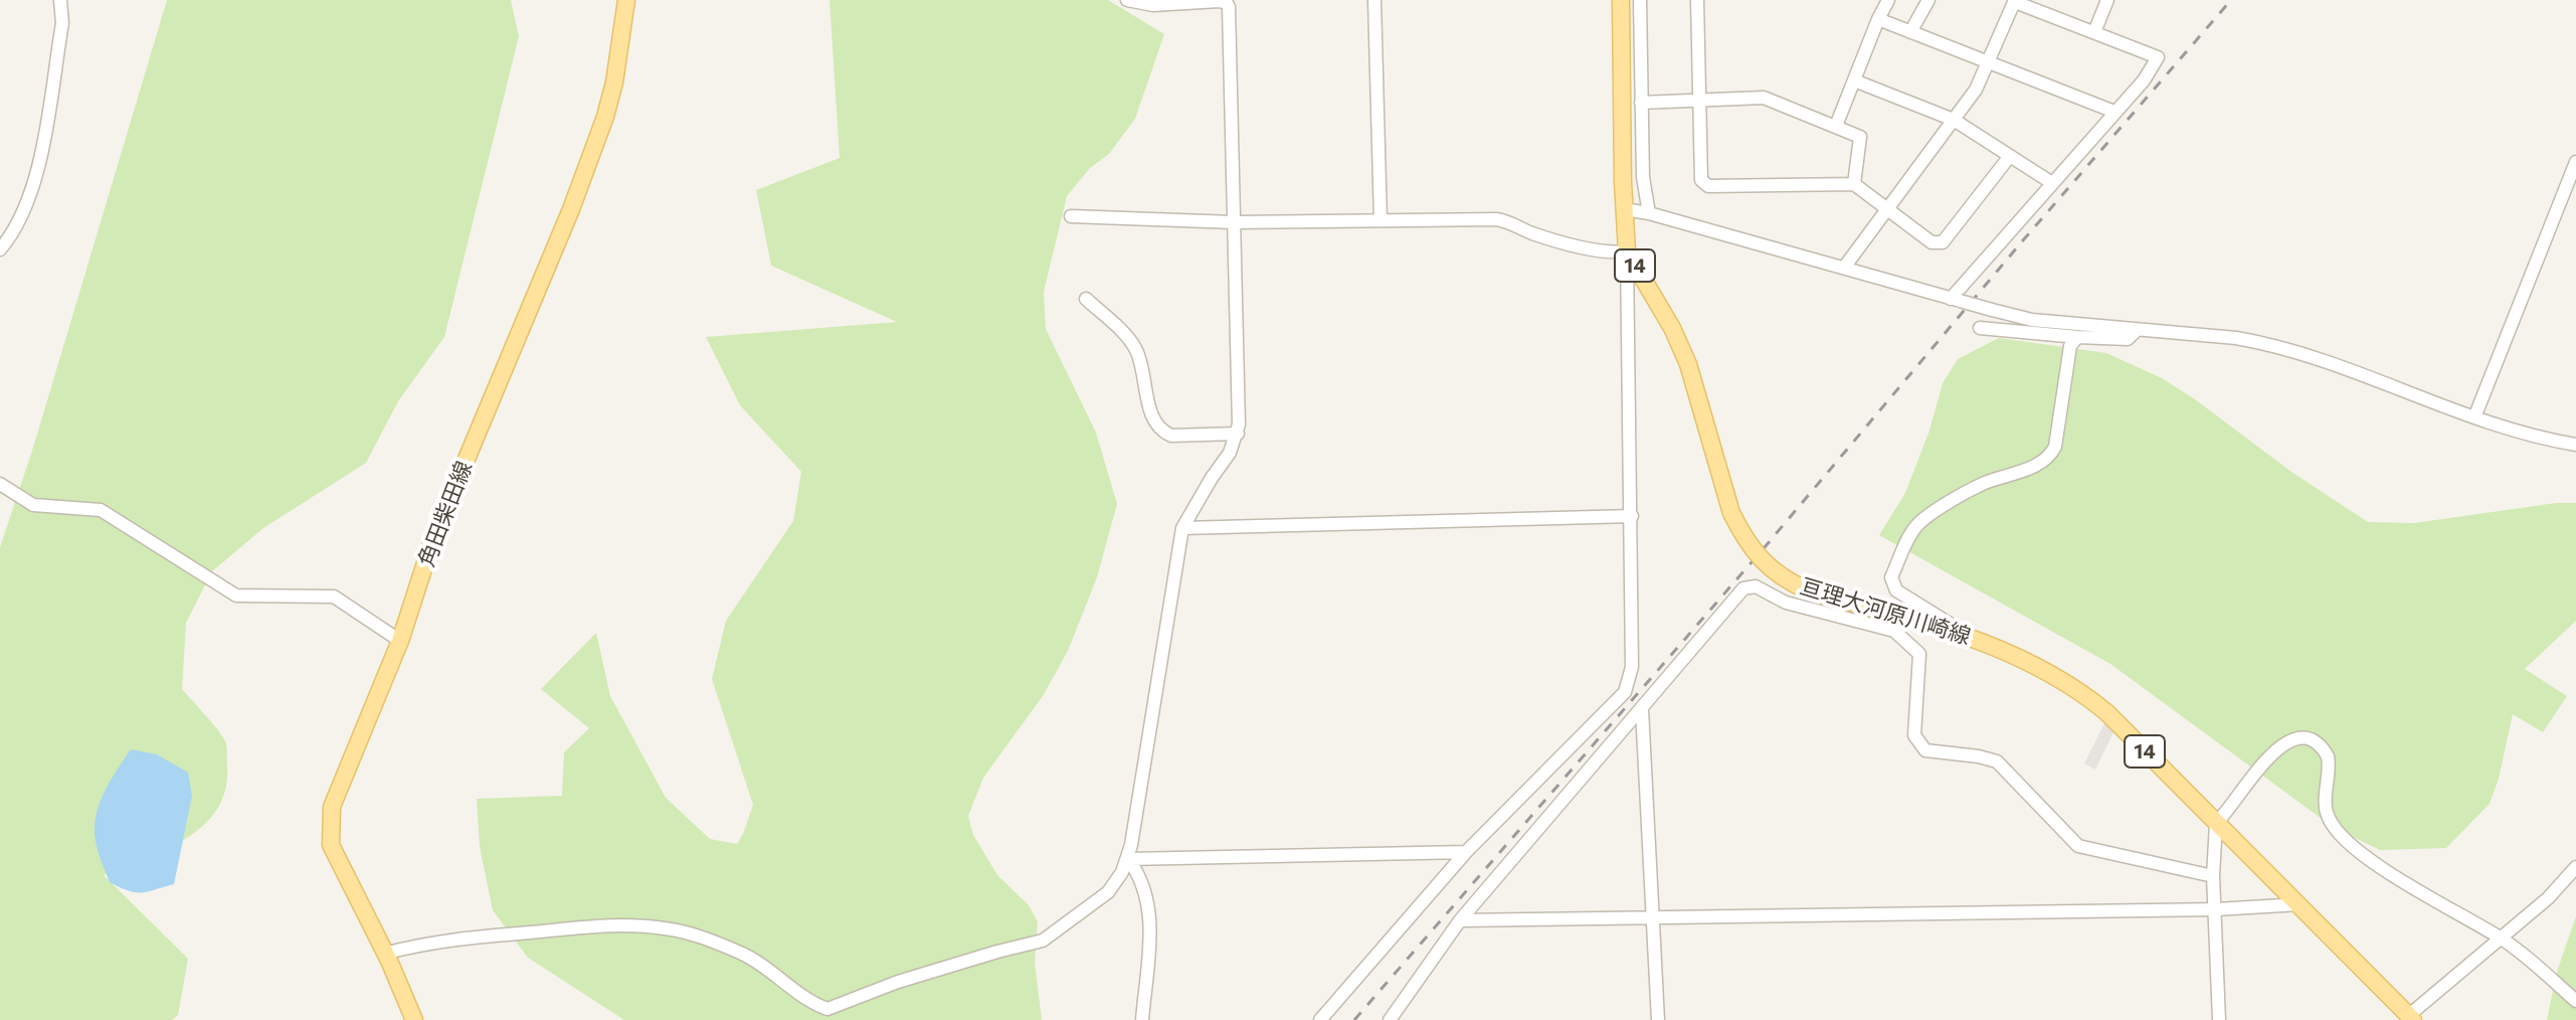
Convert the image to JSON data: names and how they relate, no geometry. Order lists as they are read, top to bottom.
{
  "streets": {
    "main road": ["14", "角田柴田線", "亘理大河原川崎線"]
  }
}
